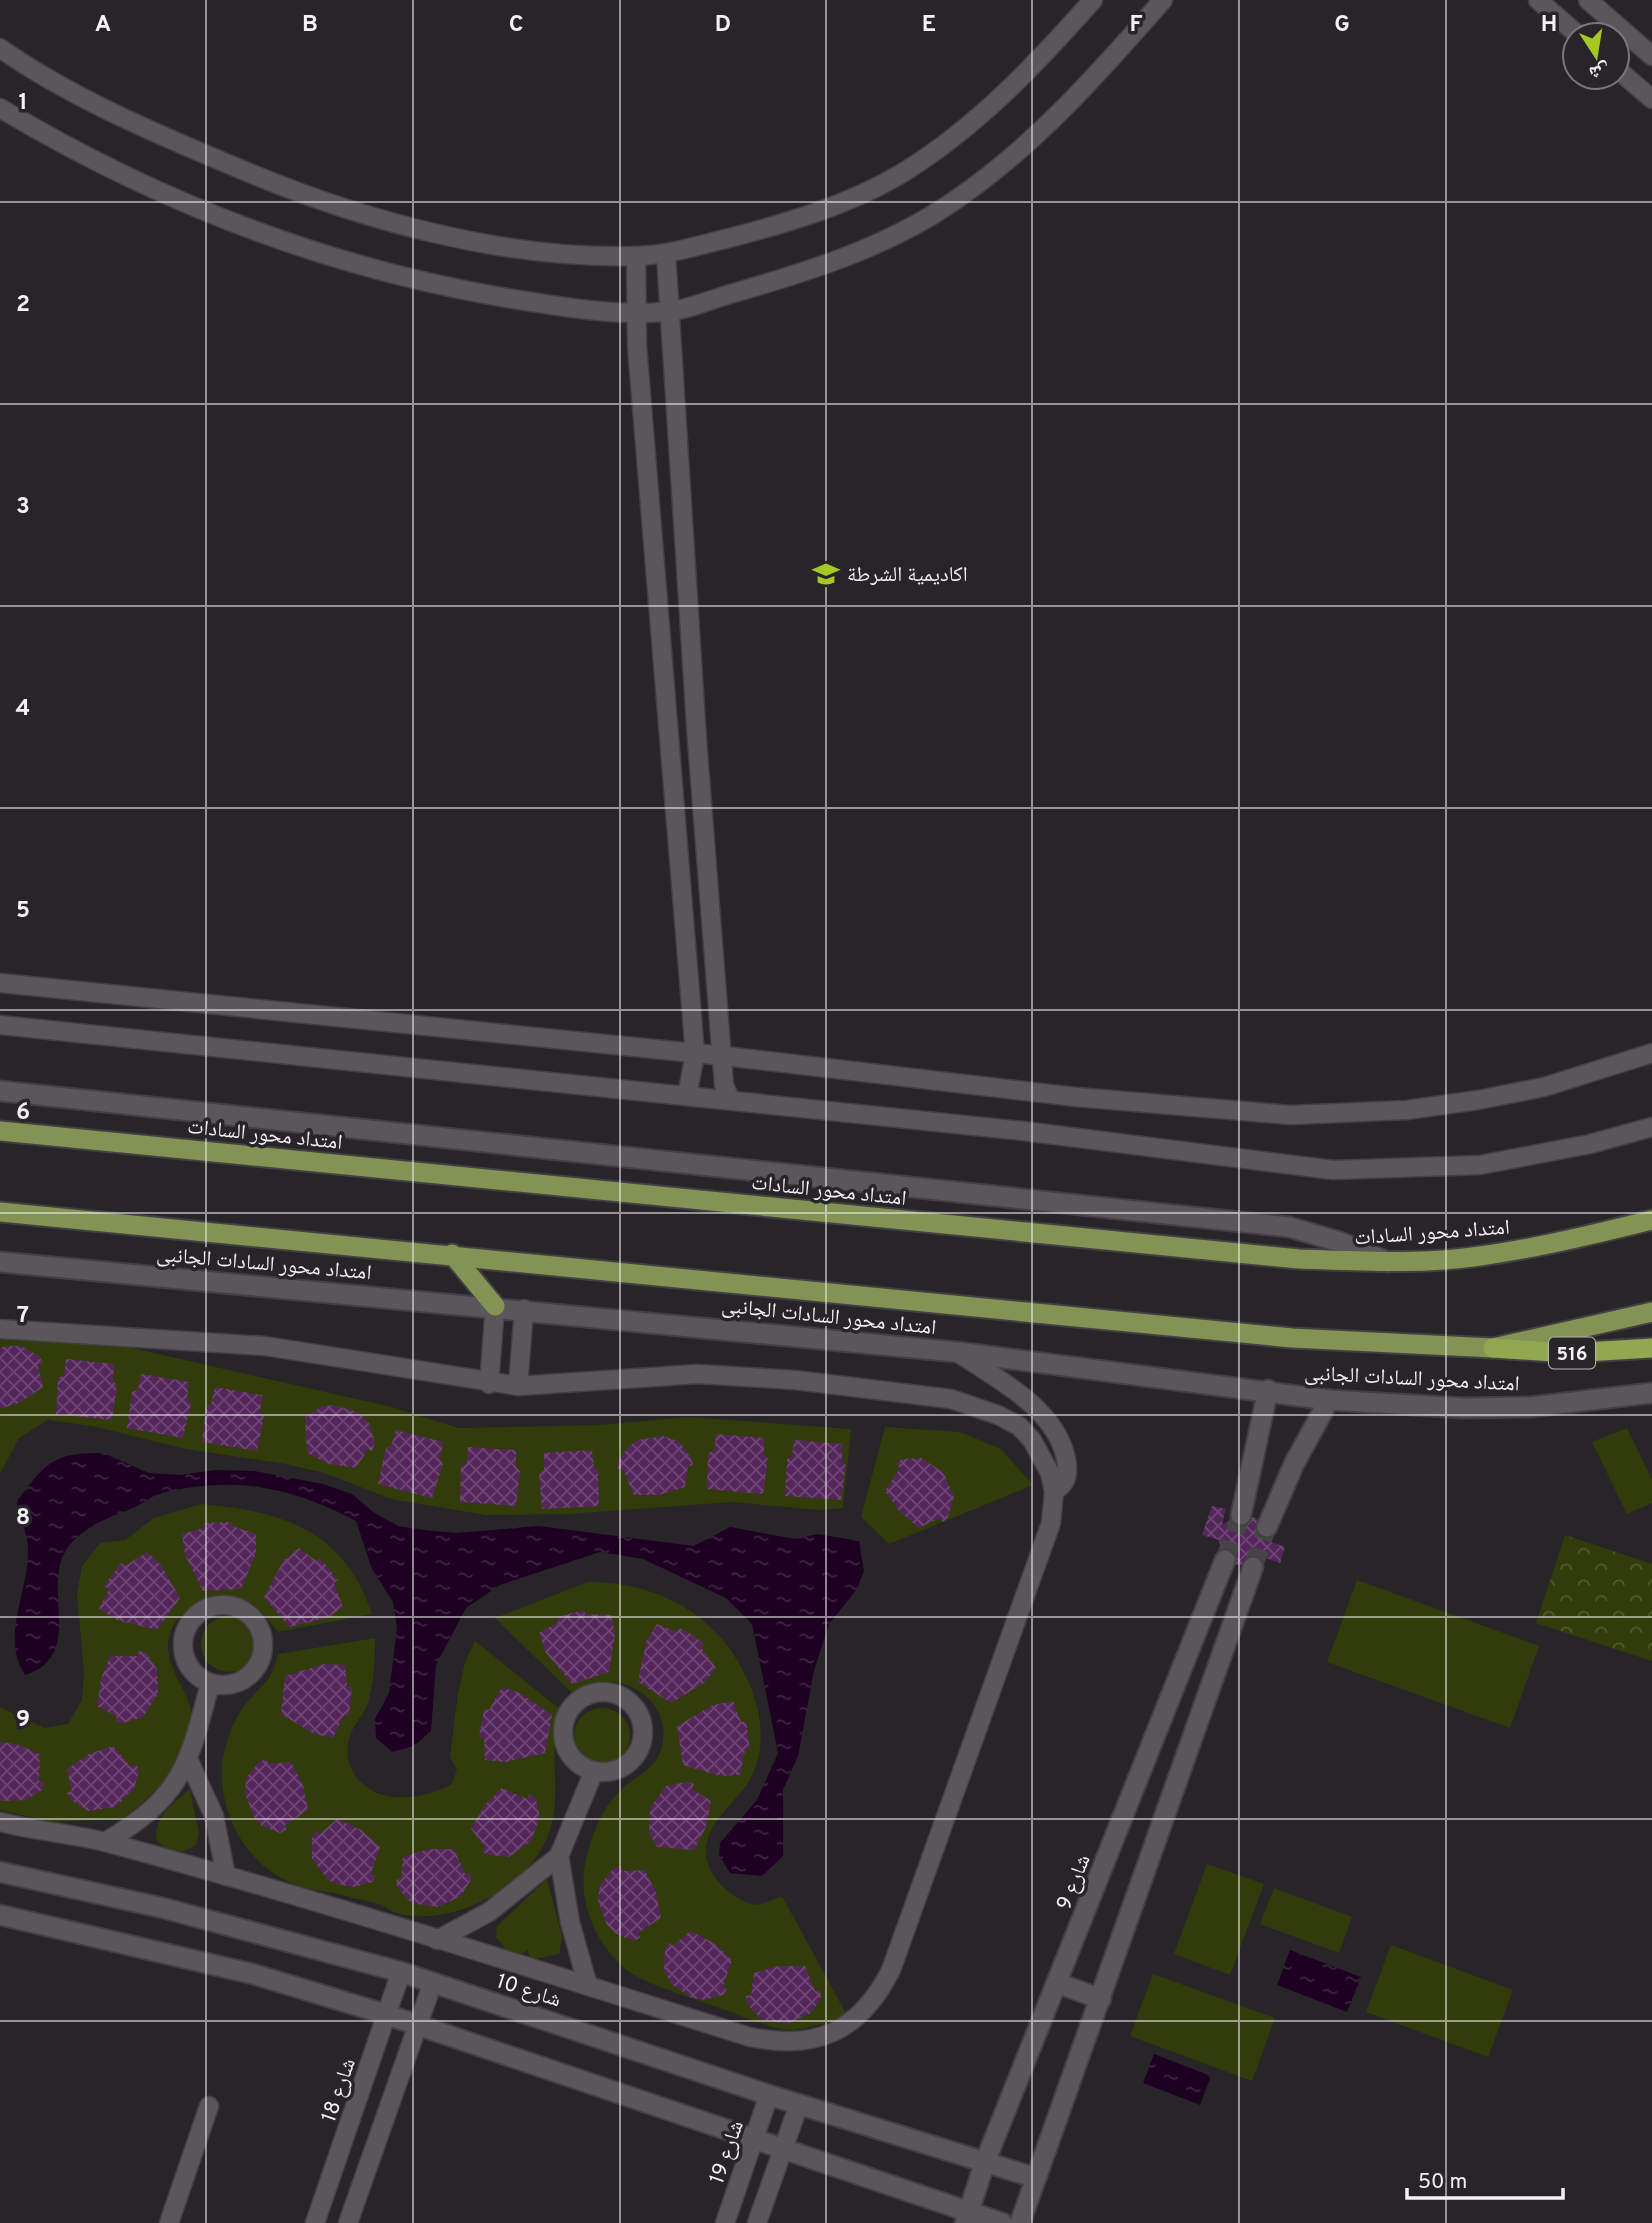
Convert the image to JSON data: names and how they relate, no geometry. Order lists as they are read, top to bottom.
{
  "streets": {
    "highway": ["516"],
    "main road": ["امتداد محور السادات"],
    "street": [
      "امتداد محور السادات الجانبى",
      "شارع 9",
      "شارع 10",
      "شارع 18",
      "شارع 19"
    ]
  },
  "crossings": [
    ["شارع 9", "شارع 10"],
    ["شارع 10", "شارع 18"],
    ["شارع 10", "شارع 19"]
  ],
  "places": {
    "school or university": ["اكاديمية الشرطة"]
  },
  "scale_bar": "50 m",
  "north": "bottom",
  "grid": {
    "columns": [
      "A",
      "B",
      "C",
      "D",
      "E",
      "F",
      "G",
      "H"
    ],
    "rows": [
      "1",
      "2",
      "3",
      "4",
      "5",
      "6",
      "7",
      "8",
      "9"
    ]
  }
}
